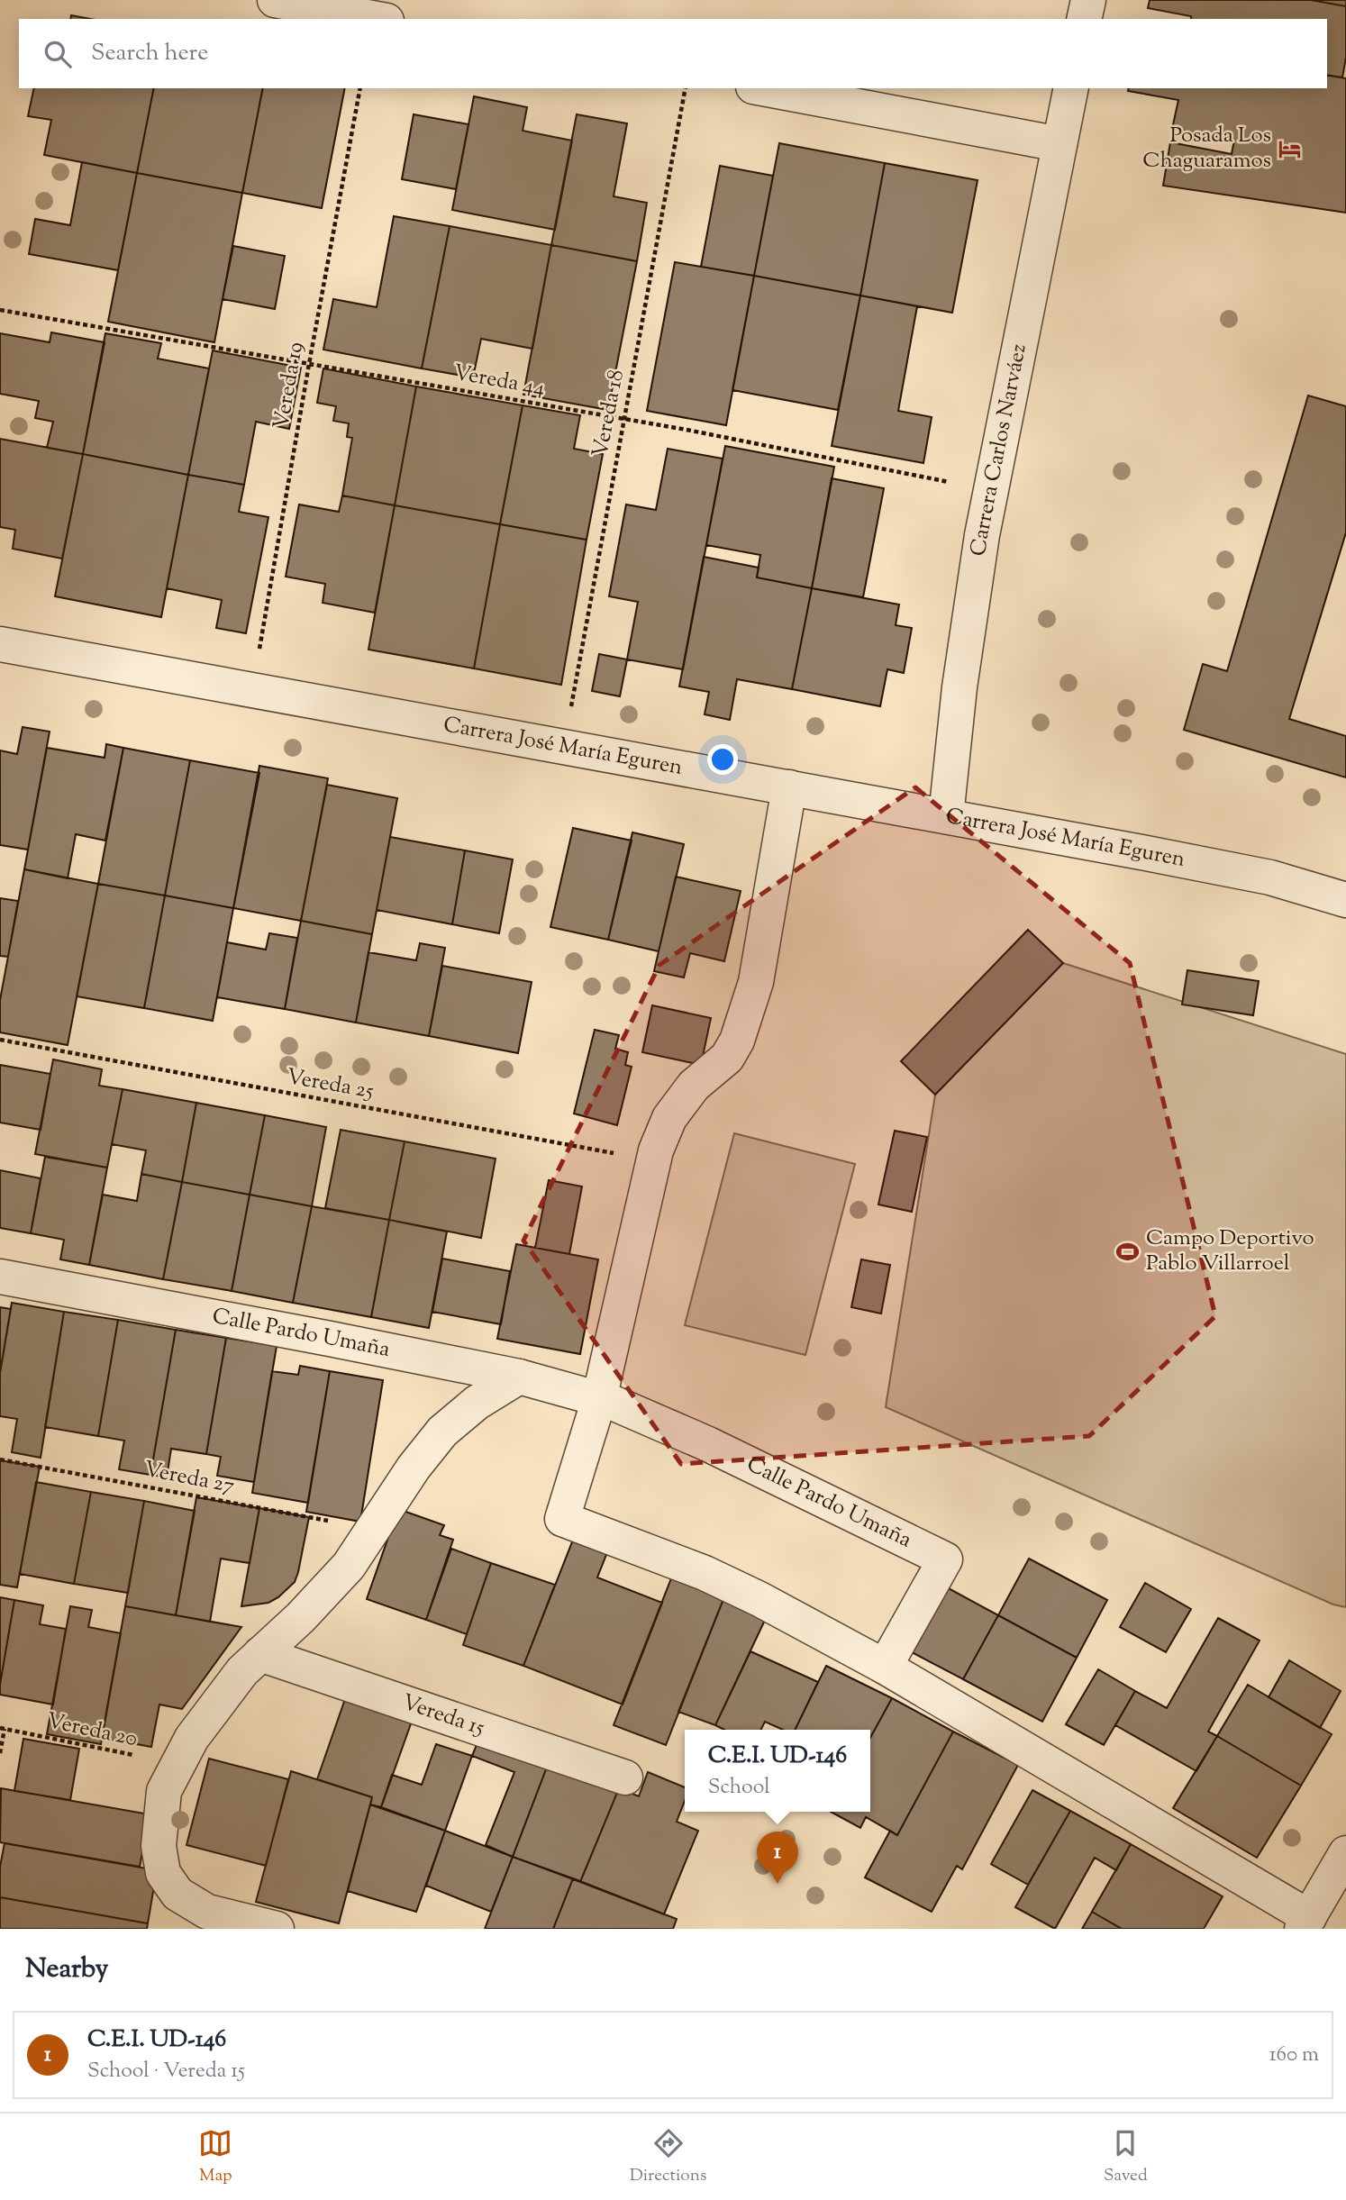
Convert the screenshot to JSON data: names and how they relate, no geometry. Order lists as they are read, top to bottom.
{
  "streets": {
    "street": [
      "Carrera Carlos Narváez",
      "Carrera José María Eguren",
      "Calle Pardo Umaña",
      "Vereda 15"
    ],
    "path": [
      "Vereda 44",
      "Vereda 19",
      "Vereda 18",
      "Vereda 25",
      "Vereda 27",
      "Vereda 20"
    ]
  },
  "crossings": [
    ["Vereda 44", "Vereda 19"],
    ["Vereda 44", "Vereda 18"],
    ["Vereda 44", "Carrera Carlos Narváez"],
    ["Vereda 19", "Carrera José María Eguren"],
    ["Vereda 18", "Carrera José María Eguren"],
    ["Carrera Carlos Narváez", "Carrera José María Eguren"]
  ],
  "places": {
    "hotel": ["Posada Los Chaguaramos"],
    "sports": ["Campo Deportivo Pablo Villarroel"]
  },
  "page": {
    "search": "Search here",
    "popup": ["C.E.I. UD-146", "School"],
    "pins": "1",
    "heading": "Nearby",
    "list": [
      {
        "mark": "1",
        "name": "C.E.I. UD-146",
        "note": "School · Vereda 15",
        "value": "160 m"
      }
    ],
    "nav": ["Map", "Directions", "Saved"]
  }
}
